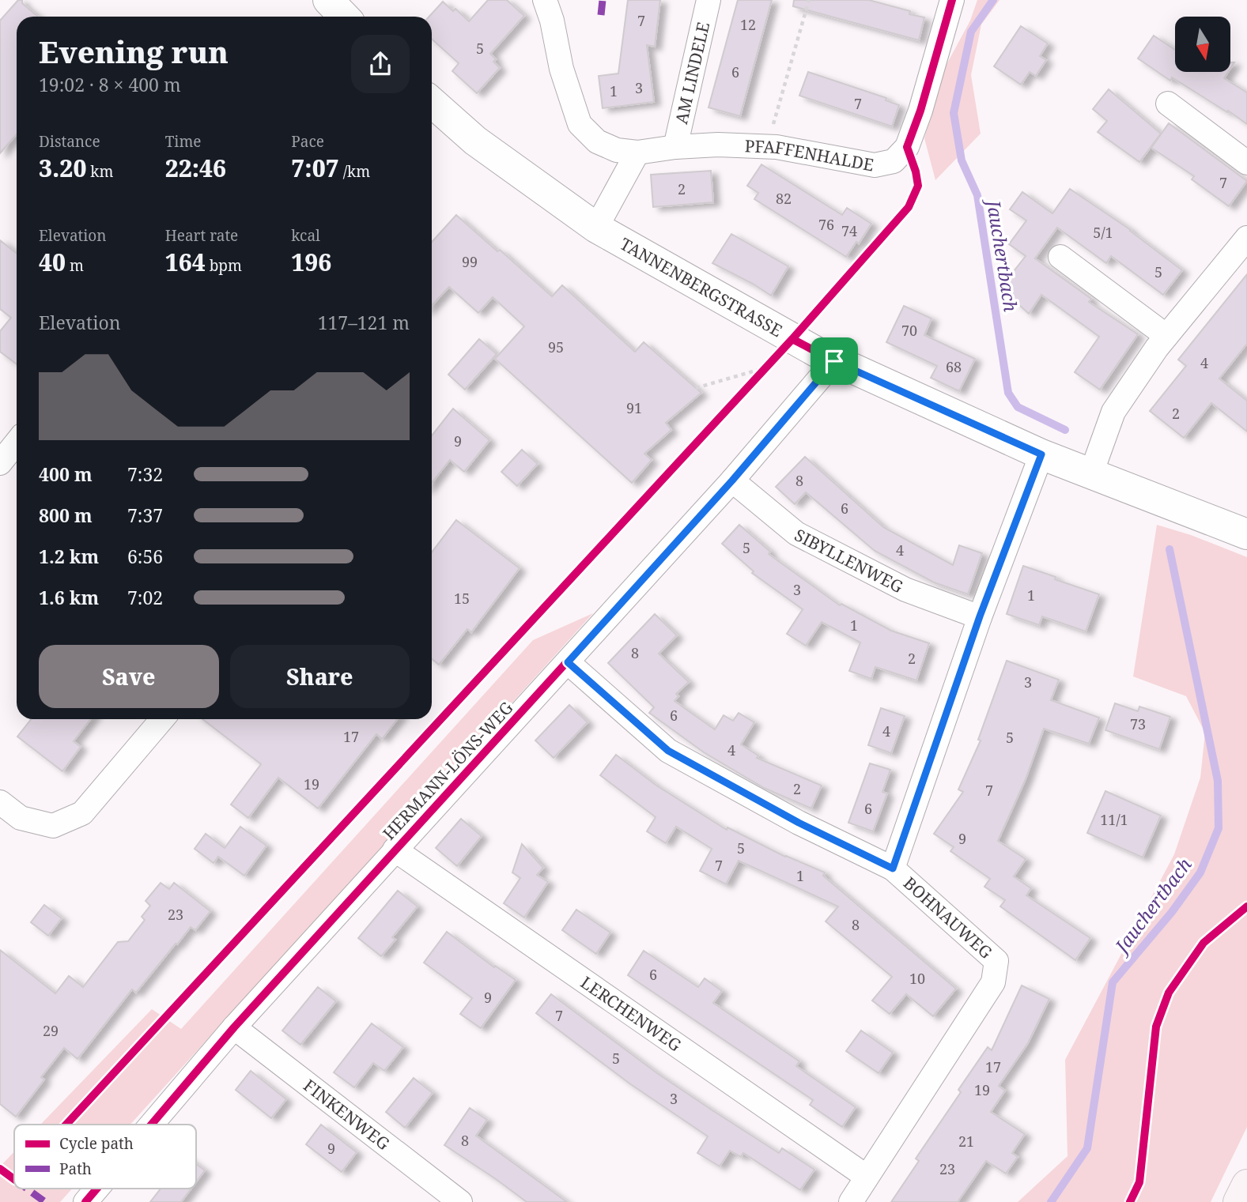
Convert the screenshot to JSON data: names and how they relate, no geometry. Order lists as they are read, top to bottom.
{
  "streets": {
    "street": [
      "AM LINDELE",
      "PFAFFENHALDE",
      "TANNENBERGSTRASSE",
      "SIBYLLENWEG",
      "HERMANN-LÖNS-WEG",
      "BOHNAUWEG",
      "LERCHENWEG",
      "FINKENWEG"
    ]
  },
  "crossings": [
    ["AM LINDELE", "PFAFFENHALDE"],
    ["TANNENBERGSTRASSE", "HERMANN-LÖNS-WEG"],
    ["TANNENBERGSTRASSE", "BOHNAUWEG"],
    ["SIBYLLENWEG", "HERMANN-LÖNS-WEG"],
    ["SIBYLLENWEG", "BOHNAUWEG"],
    ["HERMANN-LÖNS-WEG", "LERCHENWEG"],
    ["HERMANN-LÖNS-WEG", "FINKENWEG"],
    ["BOHNAUWEG", "LERCHENWEG"]
  ],
  "water": ["Jauchertbach"],
  "house_numbers": [
    "7",
    "12",
    "5",
    "6",
    "3",
    "1",
    "7",
    "7",
    "2",
    "82",
    "76",
    "74",
    "5/1",
    "99",
    "5",
    "70",
    "95",
    "4",
    "68",
    "91",
    "2",
    "9",
    "8",
    "6",
    "5",
    "4",
    "3",
    "1",
    "15",
    "1",
    "8",
    "2",
    "3",
    "6",
    "73",
    "4",
    "17",
    "5",
    "4",
    "19",
    "2",
    "7",
    "6",
    "11/1",
    "9",
    "5",
    "7",
    "1",
    "23",
    "8",
    "6",
    "10",
    "9",
    "7",
    "29",
    "5",
    "17",
    "19",
    "3",
    "8",
    "21",
    "9",
    "23"
  ],
  "legend": ["Cycle path", "Path"],
  "north": "bottom",
  "page": {
    "heading": ["Evening run", "19:02 · 8 × 400 m"],
    "stats": [
      ["Distance", "3.20 km"],
      ["Time", "22:46"],
      ["Pace", "7:07 /km"],
      ["Elevation", "40 m"],
      ["Heart rate", "164 bpm"],
      ["kcal", "196"]
    ],
    "chart": ["Elevation", "117–121 m"],
    "list": [
      {
        "name": "400 m",
        "note": "7:32"
      },
      {
        "name": "800 m",
        "note": "7:37"
      },
      {
        "name": "1.2 km",
        "note": "6:56"
      },
      {
        "name": "1.6 km",
        "note": "7:02"
      }
    ],
    "buttons": ["Save", "Share"]
  }
}
